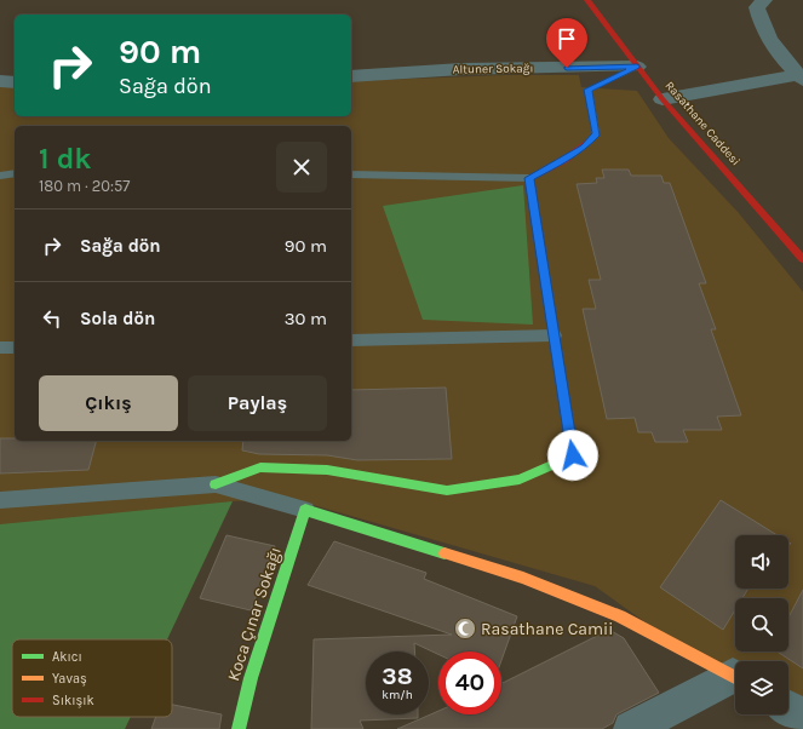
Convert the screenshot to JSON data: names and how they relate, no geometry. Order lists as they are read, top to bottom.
{
  "streets": {
    "street": ["Altuner Sokağı", "Rasathane Caddesi", "Koca Çınar Sokağı"]
  },
  "crossings": [
    ["Altuner Sokağı", "Rasathane Caddesi"]
  ],
  "places": {
    "mosque": ["Rasathane Camii"]
  },
  "legend": ["Akıcı", "Yavaş", "Sıkışık"],
  "page": {
    "turn": ["90 m", "Sağa dön"],
    "heading": ["1 dk", "180 m · 20:57"],
    "list": [
      {
        "name": "Sağa dön",
        "value": "90 m"
      },
      {
        "name": "Sola dön",
        "value": "30 m"
      }
    ],
    "buttons": ["Çıkış", "Paylaş"],
    "speed": "38 km/h",
    "limit": "40"
  }
}
